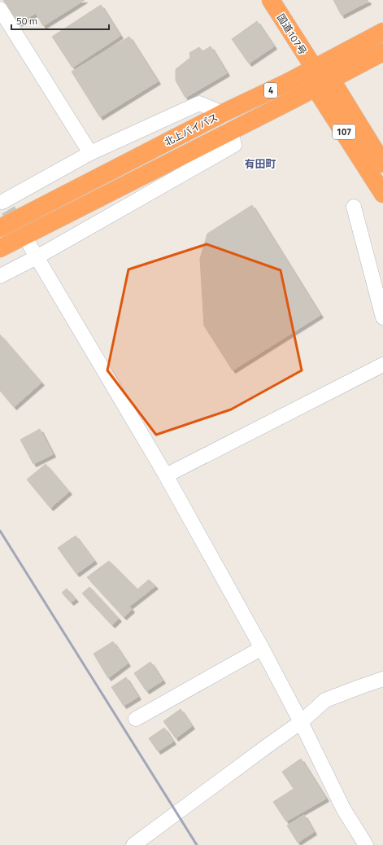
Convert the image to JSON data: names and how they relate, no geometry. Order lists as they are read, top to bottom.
{
  "streets": {
    "highway": [
      "国道107号",
      "4",
      "北上バイパス",
      "107"
    ]
  },
  "crossings": [
    ["国道107号", "北上バイパス"],
    ["国道107号", "107"],
    ["北上バイパス", "107"]
  ],
  "districts": ["有田町"],
  "scale_bar": "50 m"
}
